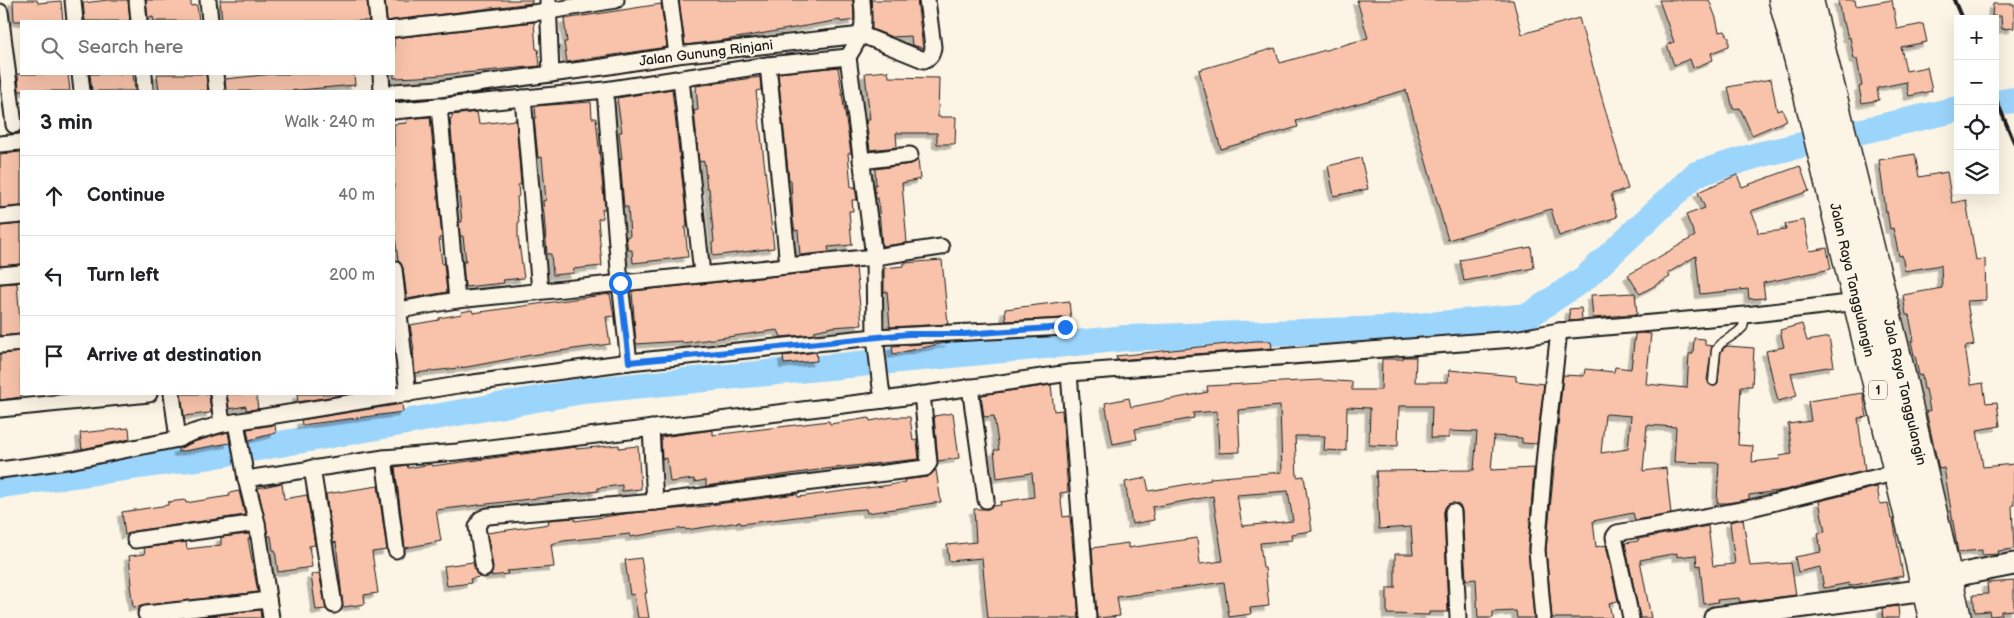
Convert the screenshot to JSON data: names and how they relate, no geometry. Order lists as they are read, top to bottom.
{
  "streets": {
    "highway": ["Jalan Raya Tanggulangin", "1", "Jala Raya Tanggulangin"],
    "street": ["Jalan Gunung Rinjani"]
  },
  "crossings": [
    ["Jalan Raya Tanggulangin", "1"],
    ["Jalan Raya Tanggulangin", "Jala Raya Tanggulangin"],
    ["1", "Jala Raya Tanggulangin"]
  ],
  "page": {
    "map_buttons": ["+", "−"],
    "search": "Search here",
    "heading": ["3 min", "Walk · 240 m"],
    "list": [
      ["Continue", "40 m"],
      ["Turn left", "200 m"],
      "Arrive at destination"
    ]
  }
}
